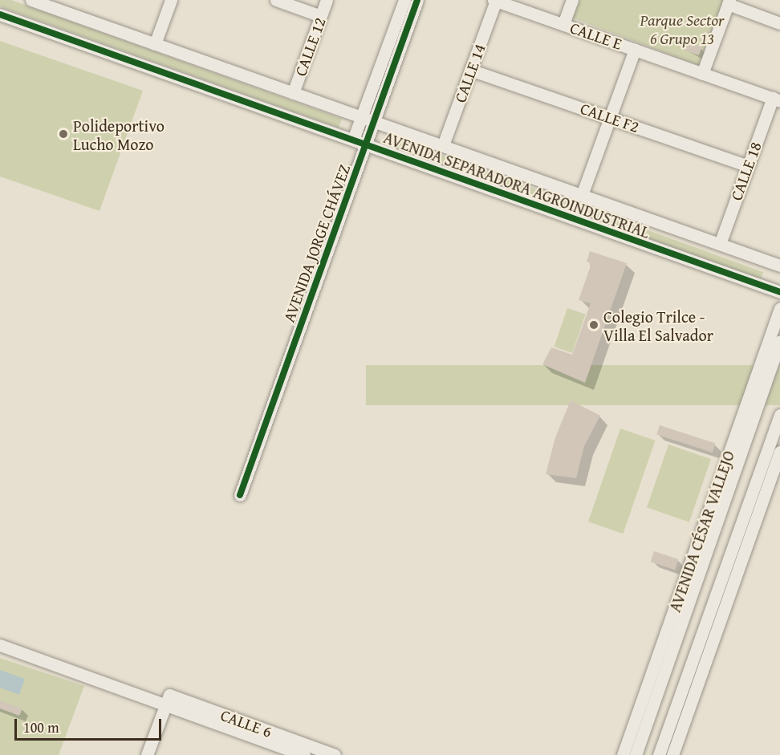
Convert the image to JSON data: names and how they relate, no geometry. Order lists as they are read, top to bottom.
{
  "streets": {
    "street": [
      "CALLE E",
      "CALLE 12",
      "CALLE 14",
      "CALLE F2",
      "CALLE 18",
      "AVENIDA SEPARADORA AGROINDUSTRIAL",
      "AVENIDA JORGE CHÁVEZ",
      "AVENIDA CÉSAR VALLEJO",
      "CALLE 6"
    ]
  },
  "crossings": [
    ["CALLE E", "CALLE 14"],
    ["CALLE E", "CALLE 18"],
    ["CALLE 12", "AVENIDA SEPARADORA AGROINDUSTRIAL"],
    ["CALLE 14", "CALLE F2"],
    ["CALLE 14", "AVENIDA SEPARADORA AGROINDUSTRIAL"],
    ["CALLE F2", "CALLE 18"],
    ["CALLE 18", "AVENIDA SEPARADORA AGROINDUSTRIAL"],
    ["AVENIDA SEPARADORA AGROINDUSTRIAL", "AVENIDA JORGE CHÁVEZ"]
  ],
  "parks": ["Parque Sector 6 Grupo 13"],
  "places": ["Polideportivo Lucho Mozo", "Colegio Trilce - Villa El Salvador"],
  "scale_bar": "100 m"
}
